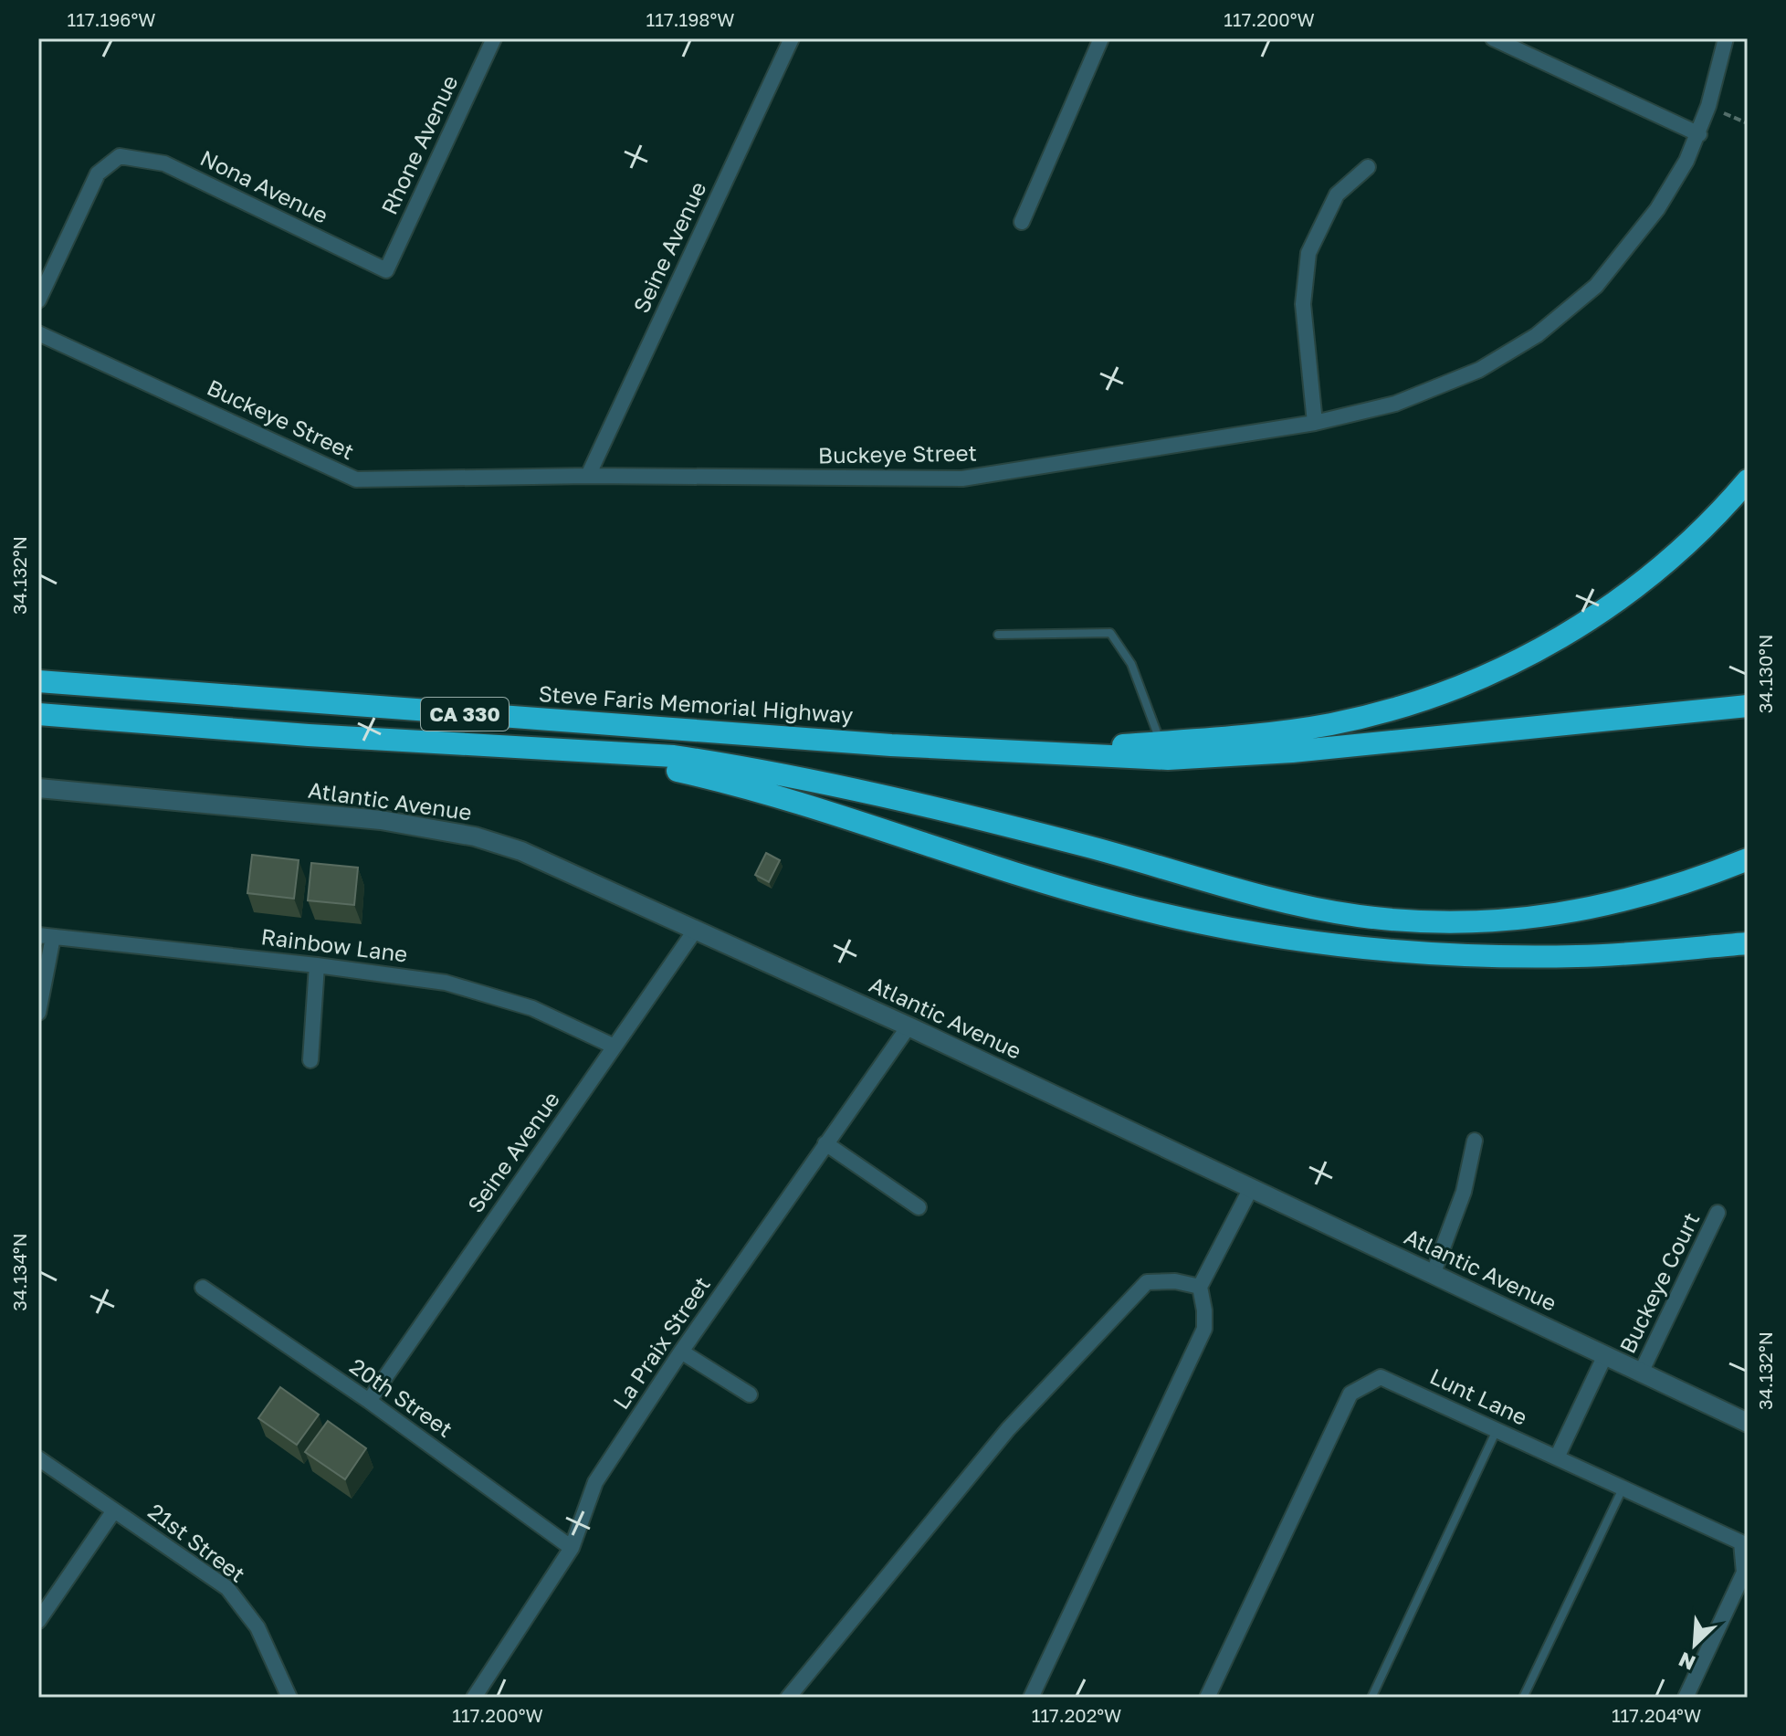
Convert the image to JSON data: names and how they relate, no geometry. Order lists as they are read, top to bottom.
{
  "streets": {
    "highway": ["Steve Faris Memorial Highway", "CA 330"],
    "street": [
      "Rhone Avenue",
      "Nona Avenue",
      "Seine Avenue",
      "Buckeye Street",
      "Atlantic Avenue",
      "Rainbow Lane",
      "Buckeye Court",
      "La Praix Street",
      "Lunt Lane",
      "20th Street",
      "21st Street"
    ]
  },
  "crossings": [
    ["Rhone Avenue", "Nona Avenue"],
    ["Seine Avenue", "Buckeye Street"],
    ["Seine Avenue", "Atlantic Avenue"],
    ["Seine Avenue", "Rainbow Lane"],
    ["Seine Avenue", "20th Street"],
    ["Atlantic Avenue", "Buckeye Court"],
    ["Atlantic Avenue", "La Praix Street"],
    ["La Praix Street", "20th Street"]
  ],
  "north": "bottom left",
  "coordinates": [
    "117.196°W",
    "117.198°W",
    "117.200°W",
    "34.132°N",
    "34.130°N",
    "34.134°N",
    "117.202°W",
    "117.204°W"
  ]
}
